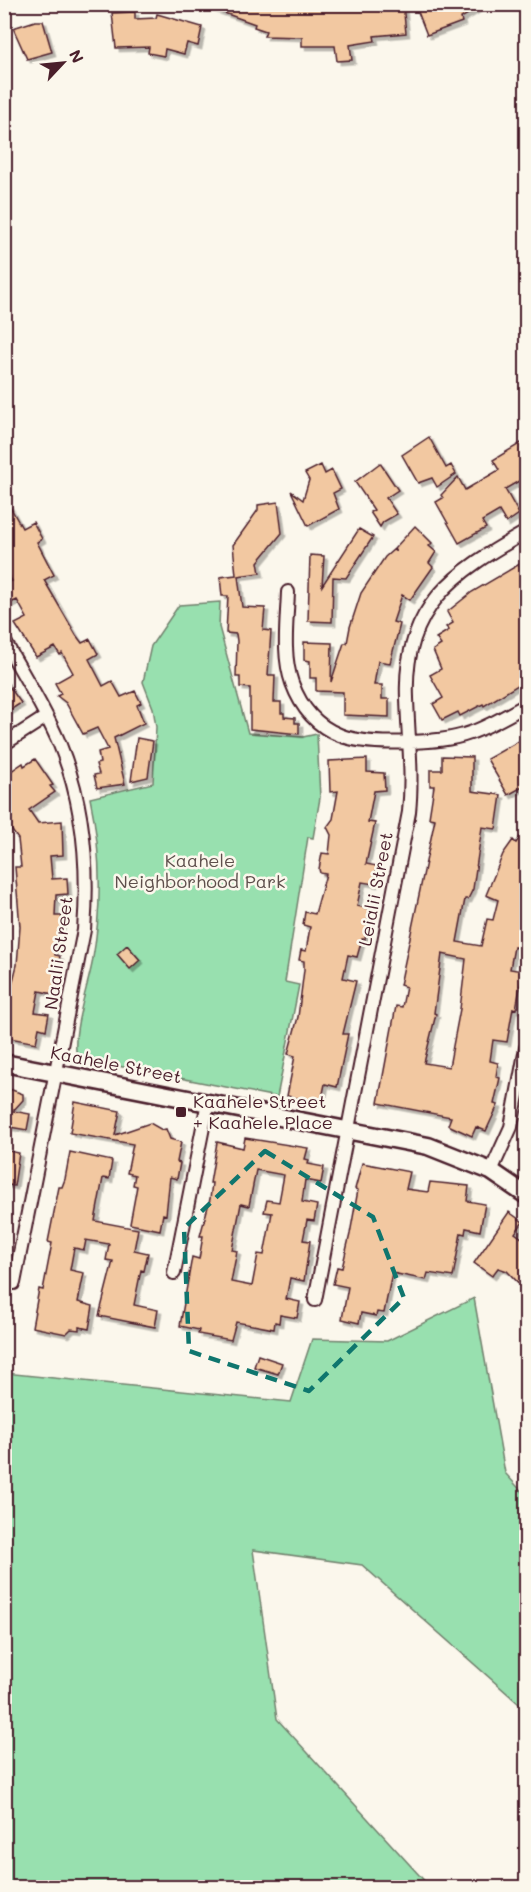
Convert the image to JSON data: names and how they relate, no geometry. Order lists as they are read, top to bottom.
{
  "streets": {
    "street": ["Leialii Street", "Naalii Street", "Kaahele Street"]
  },
  "crossings": [
    ["Leialii Street", "Kaahele Street"],
    ["Naalii Street", "Kaahele Street"]
  ],
  "parks": ["Kaahele Neighborhood Park"],
  "places": {
    "transit": ["Kaahele Street + Kaahele Place"]
  },
  "north": "top right"
}
